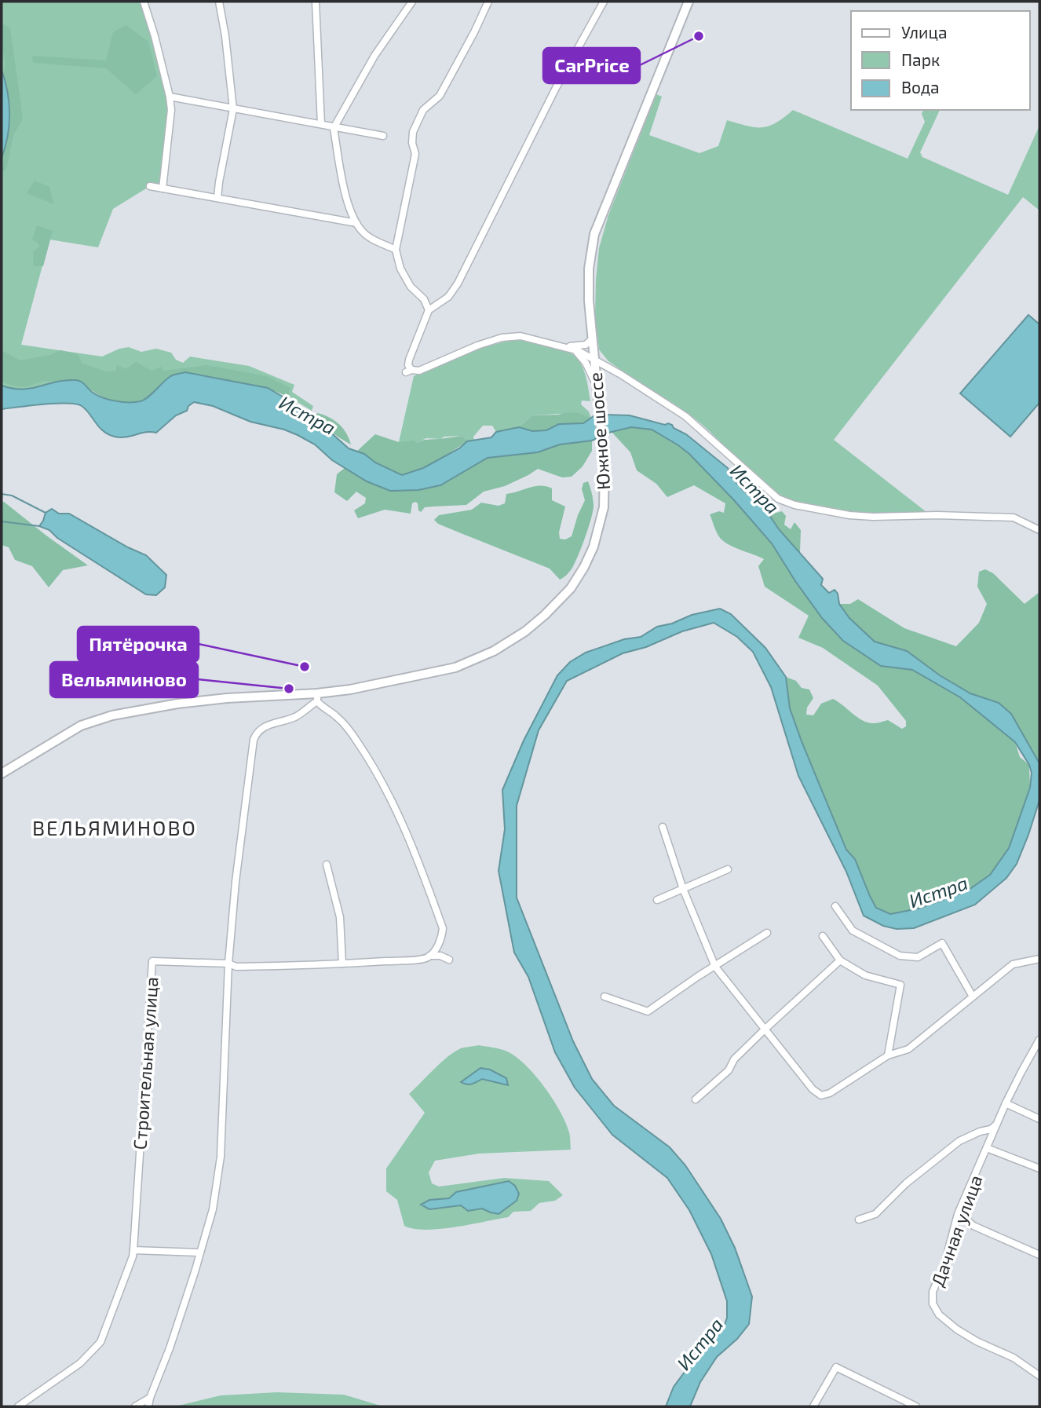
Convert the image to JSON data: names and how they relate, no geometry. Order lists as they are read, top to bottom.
{
  "streets": {
    "main road": ["Южное шоссе"],
    "street": ["Строительная улица", "Дачная улица"]
  },
  "districts": ["ВЕЛЬЯМИНОВО"],
  "water": ["Истра"],
  "places": ["CarPrice", "Пятёрочка", "Вельяминово"],
  "legend": ["Улица", "Парк", "Вода"]
}
